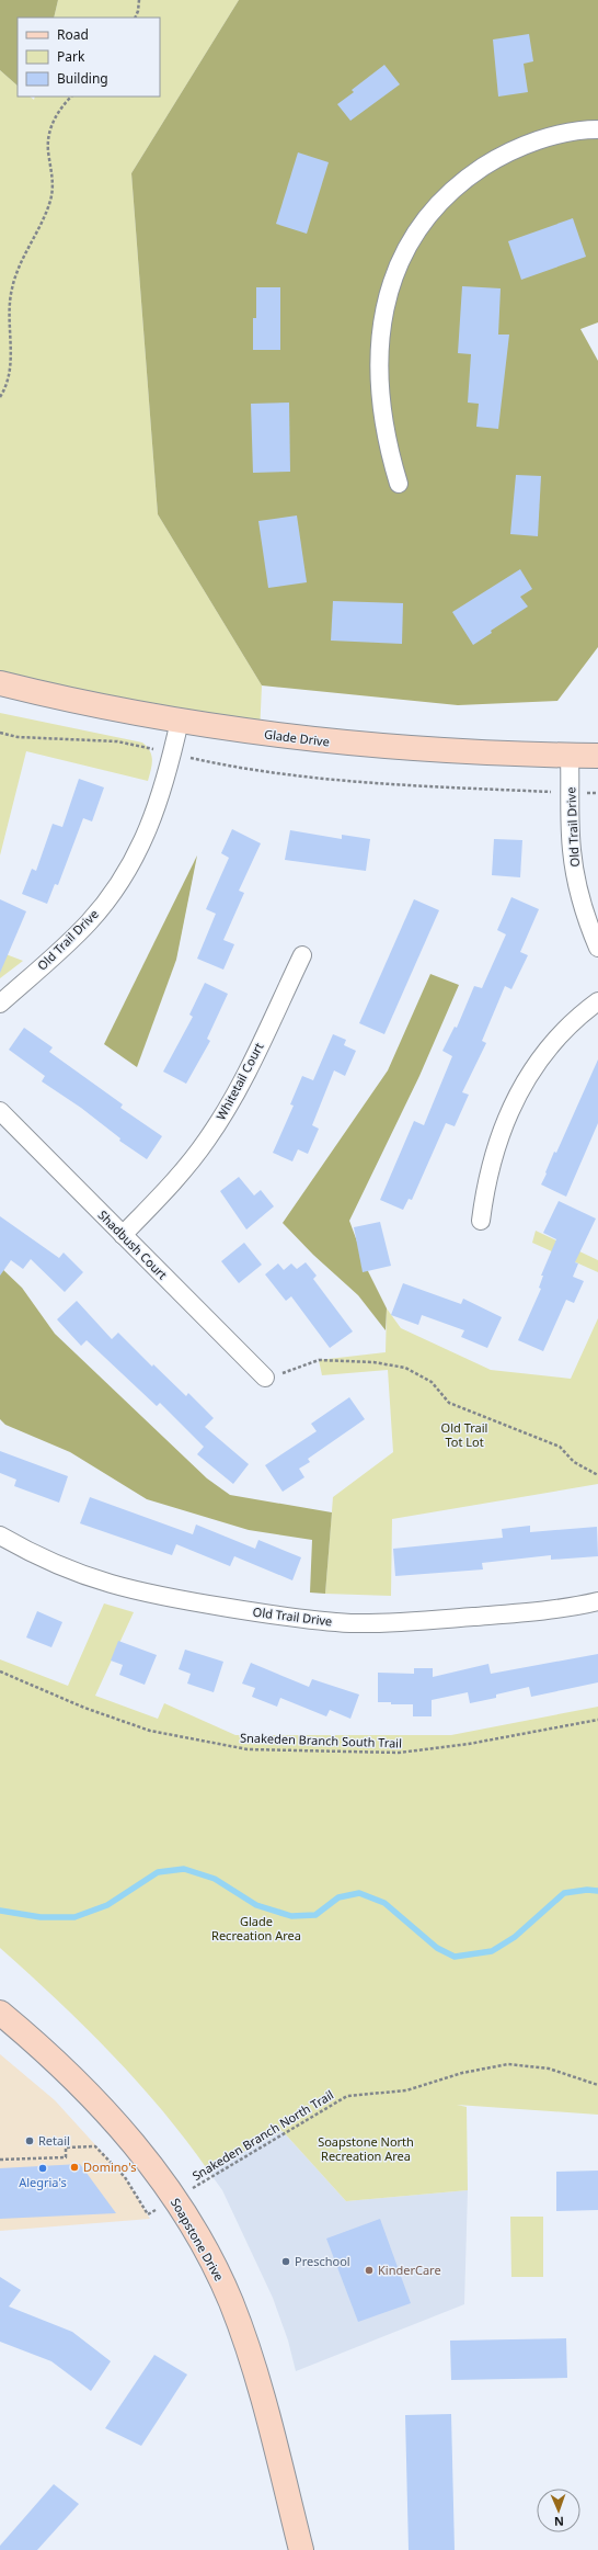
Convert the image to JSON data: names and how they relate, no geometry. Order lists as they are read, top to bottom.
{
  "streets": {
    "street": [
      "Glade Drive",
      "Old Trail Drive",
      "Whitetail Court",
      "Shadbush Court",
      "Soapstone Drive"
    ],
    "path": ["Snakeden Branch South Trail", "Snakeden Branch North Trail"]
  },
  "crossings": [
    ["Glade Drive", "Old Trail Drive"],
    ["Whitetail Court", "Shadbush Court"],
    ["Snakeden Branch North Trail", "Soapstone Drive"]
  ],
  "parks": ["Old Trail Tot Lot", "Glade Recreation Area", "Soapstone North Recreation Area"],
  "places": [
    "Retail",
    "Domino's",
    "Alegria's",
    "Preschool",
    "KinderCare"
  ],
  "legend": ["Road", "Park", "Building"],
  "north": "bottom"
}
